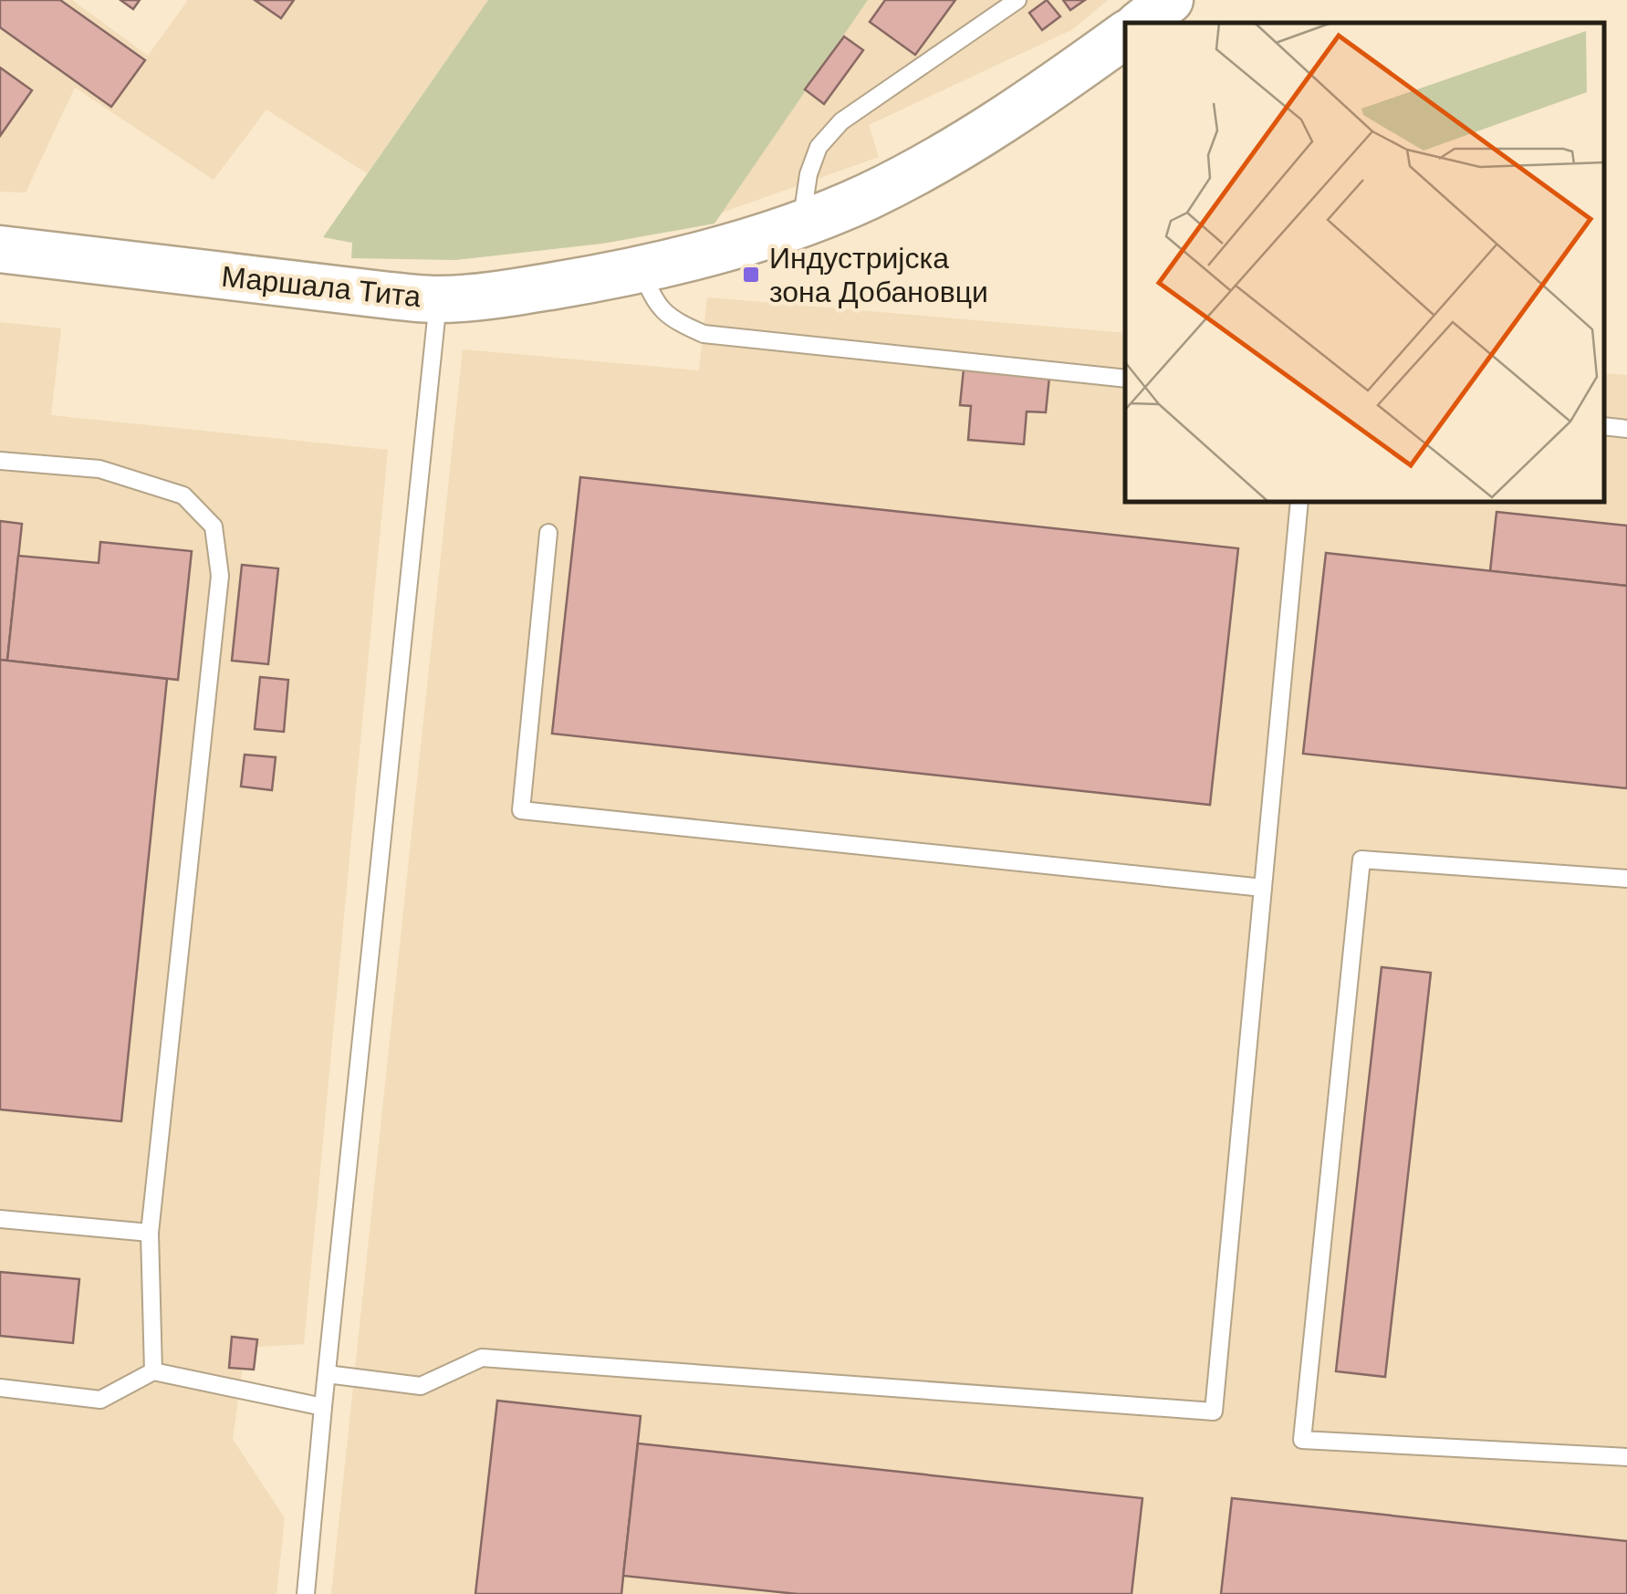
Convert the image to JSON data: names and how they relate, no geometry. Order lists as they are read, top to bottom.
{
  "streets": {
    "main road": ["Маршала Тита"]
  },
  "places": {
    "transit": ["Индустријска зона Добановци"]
  }
}
